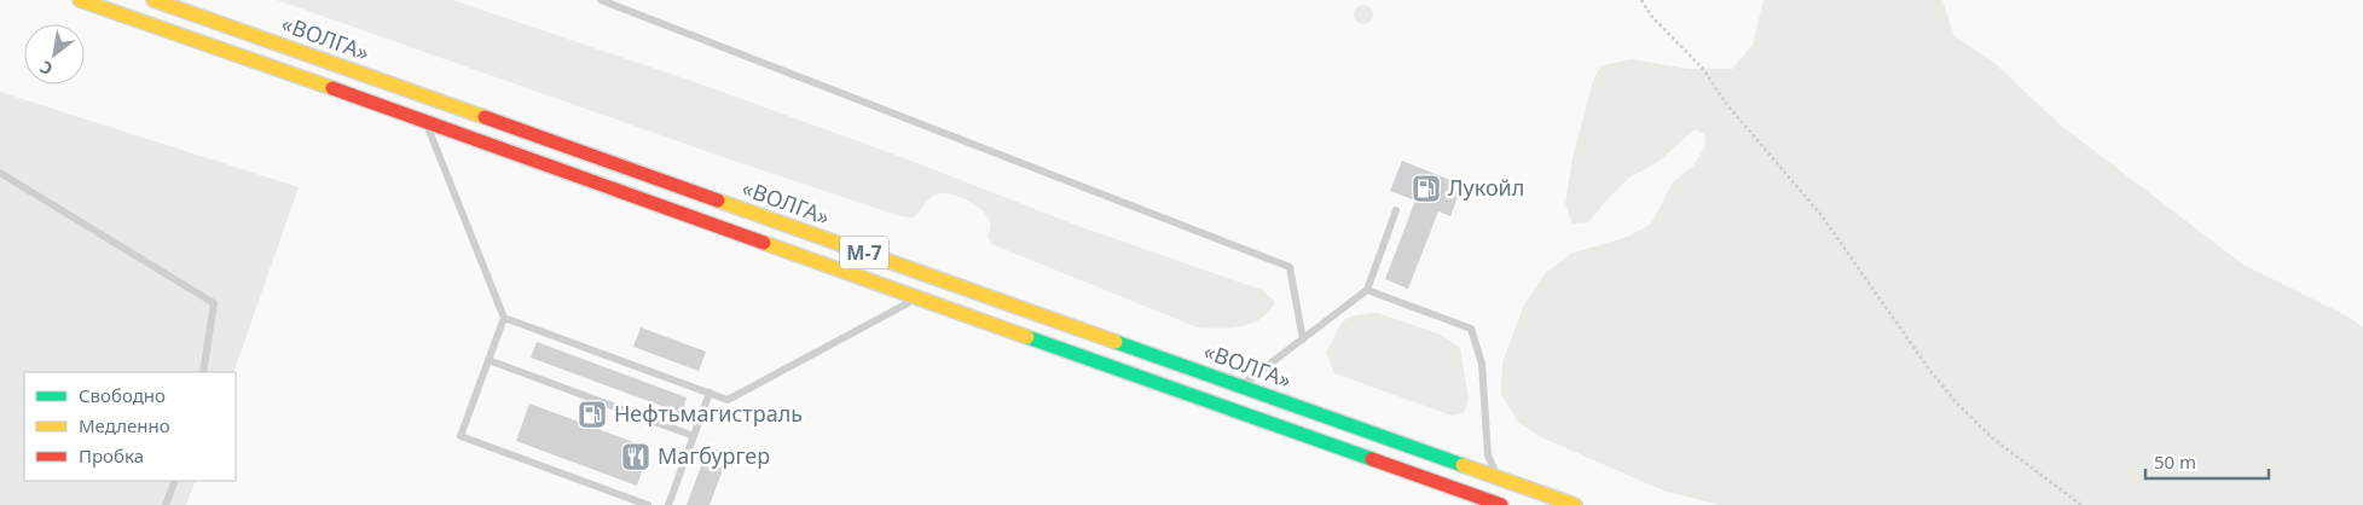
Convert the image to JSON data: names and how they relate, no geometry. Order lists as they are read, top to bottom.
{
  "streets": {
    "highway": ["«ВОЛГА»", "М-7"]
  },
  "places": {
    "fuel station": ["Лукойл", "Нефтьмагистраль"],
    "restaurant": ["Магбургер"]
  },
  "legend": ["Свободно", "Медленно", "Пробка"],
  "scale_bar": "50 m",
  "north": "bottom left"
}
